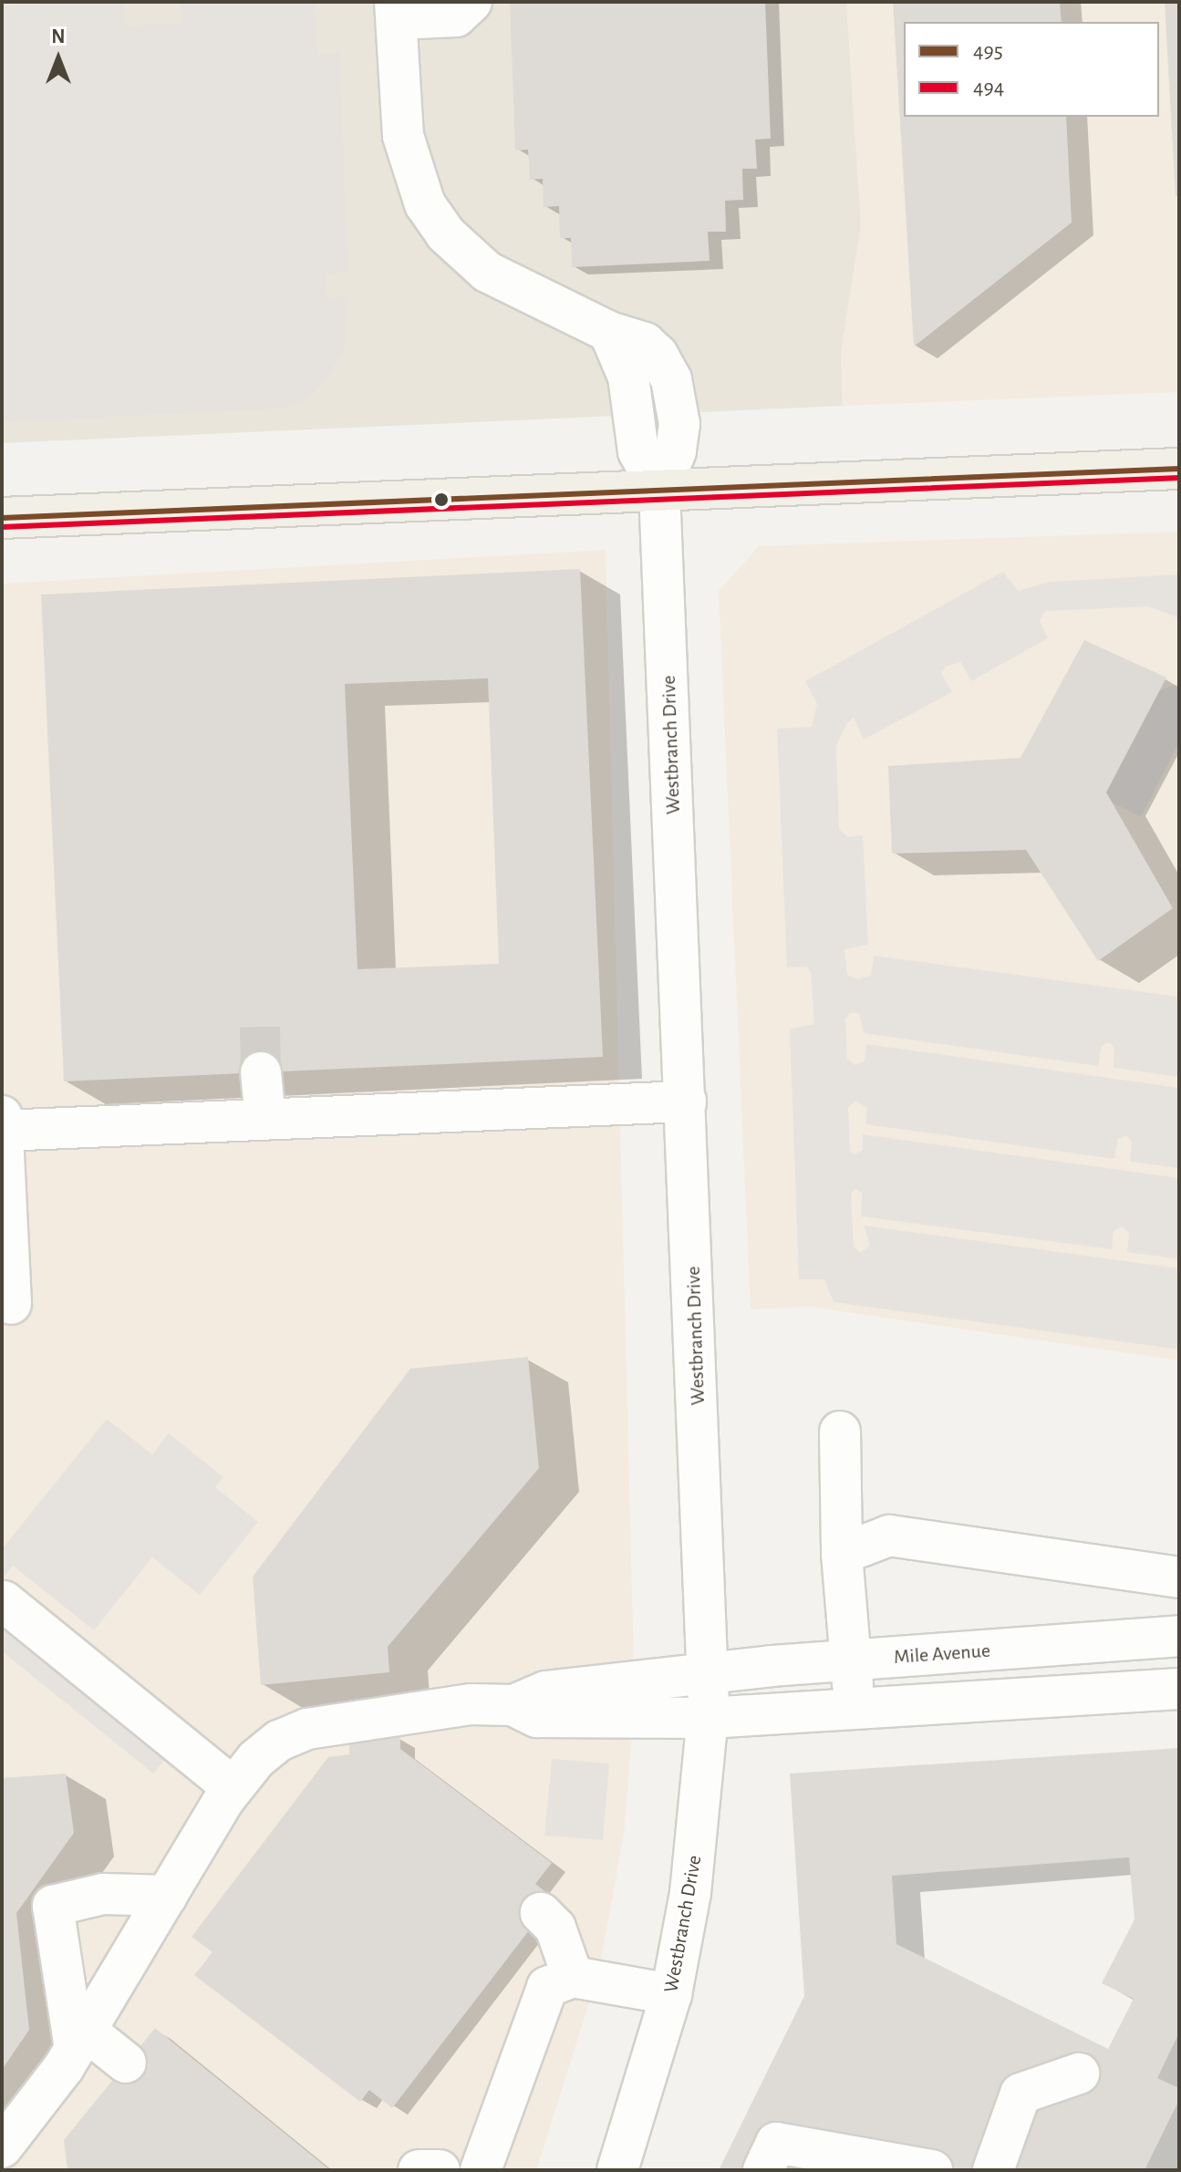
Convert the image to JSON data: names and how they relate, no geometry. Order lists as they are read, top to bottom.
{
  "streets": {
    "street": ["Westbranch Drive", "Mile Avenue"]
  },
  "crossings": [
    ["Westbranch Drive", "Mile Avenue"]
  ],
  "lines": ["transit line 495", "transit line 494"],
  "legend": ["495", "494"],
  "north": "top"
}
